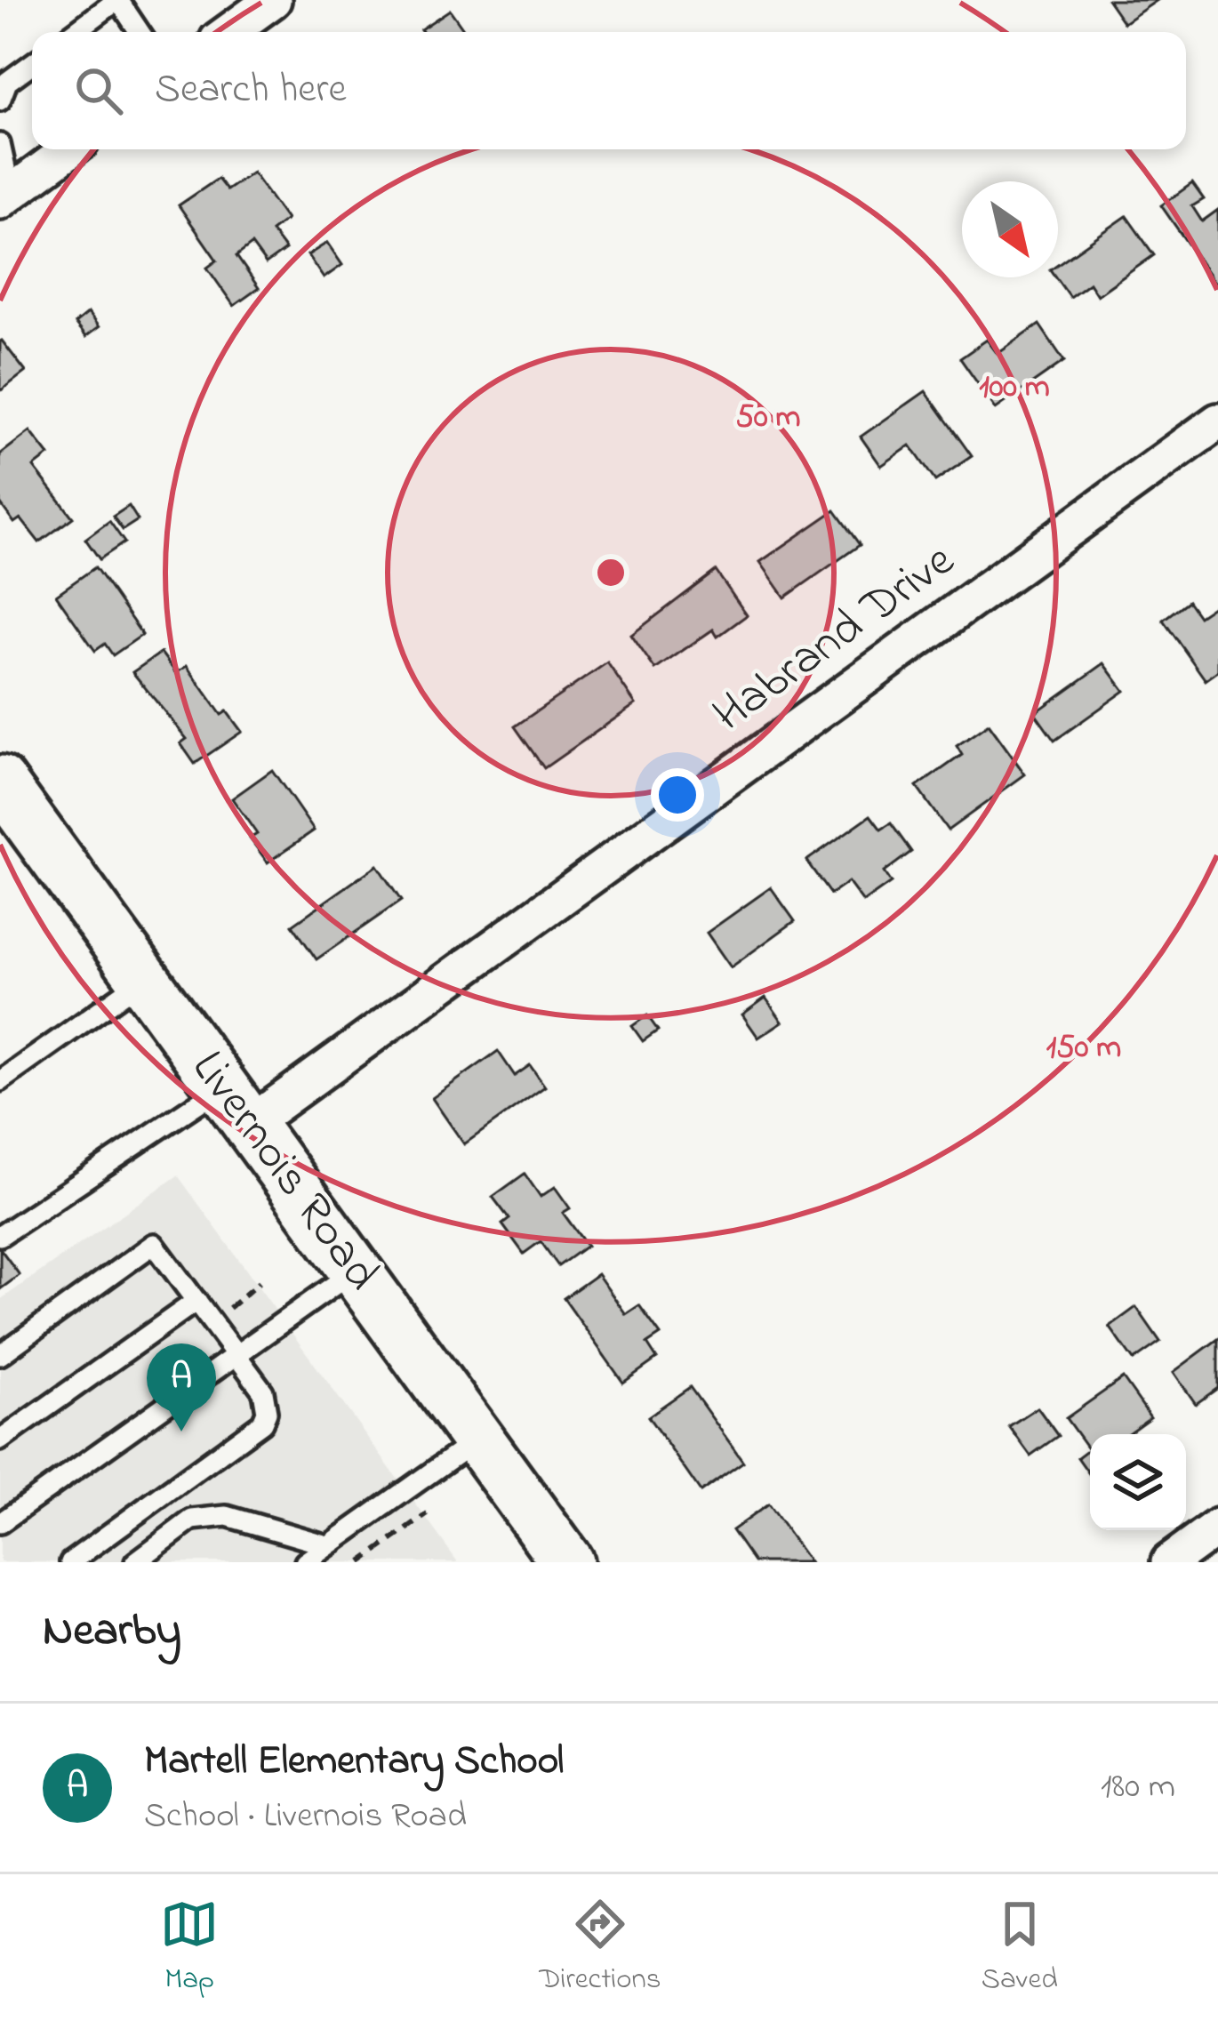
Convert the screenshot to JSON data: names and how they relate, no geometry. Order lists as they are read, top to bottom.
{
  "streets": {
    "main road": ["Livernois Road"],
    "street": ["Habrand Drive"]
  },
  "crossings": [
    ["Habrand Drive", "Livernois Road"]
  ],
  "north": "bottom right",
  "page": {
    "search": "Search here",
    "pins": "A",
    "heading": "Nearby",
    "list": [
      {
        "mark": "A",
        "name": "Martell Elementary School",
        "note": "School · Livernois Road",
        "value": "180 m"
      }
    ],
    "nav": ["Map", "Directions", "Saved"]
  },
  "rings": ["100 m", "50 m", "150 m"]
}
